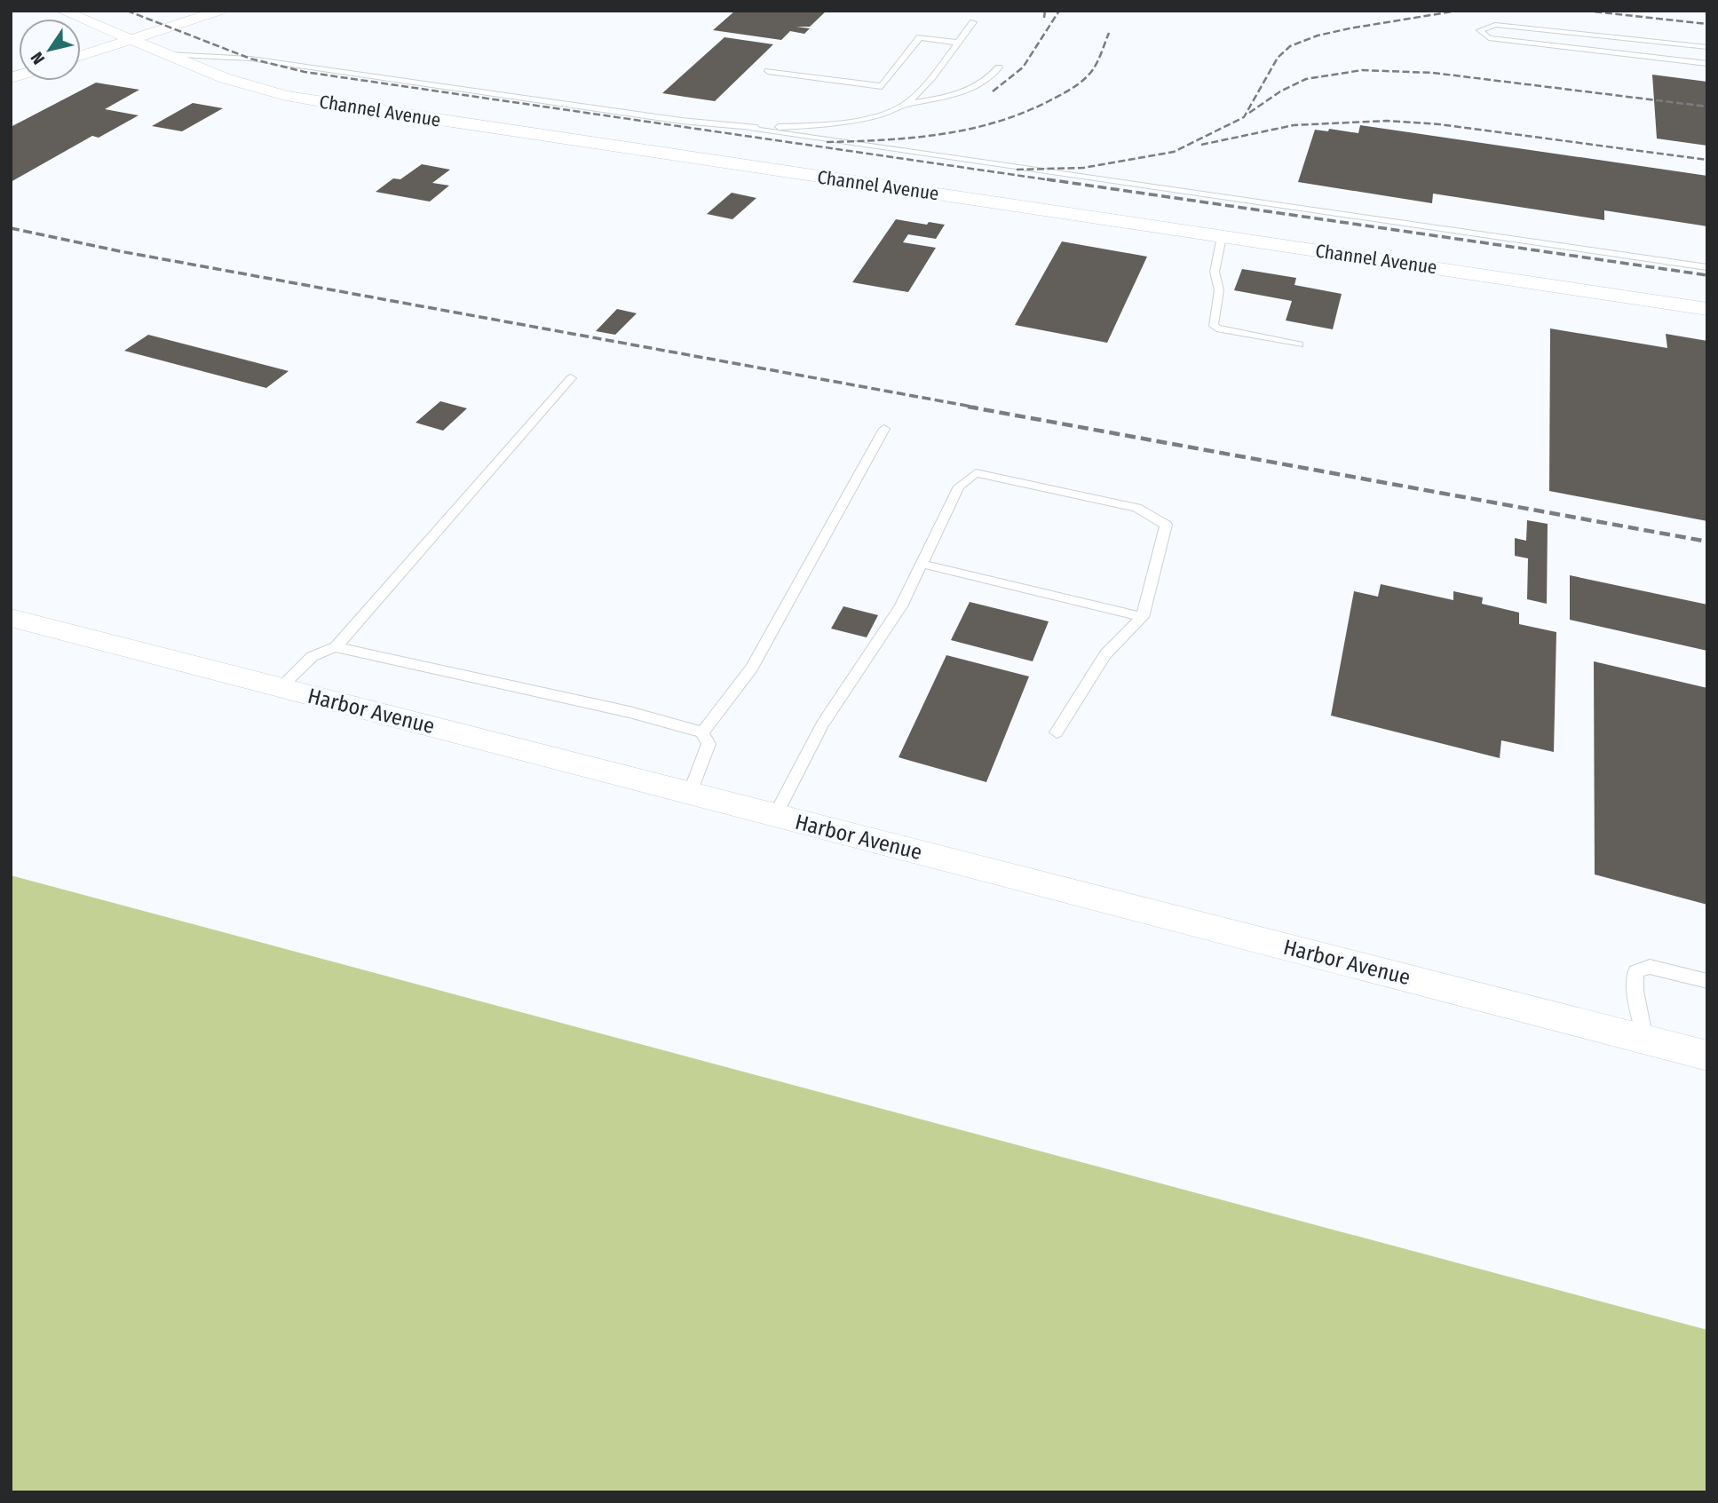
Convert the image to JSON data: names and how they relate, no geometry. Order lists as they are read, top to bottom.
{
  "streets": {
    "street": ["Channel Avenue", "Harbor Avenue"]
  },
  "north": "bottom left"
}
